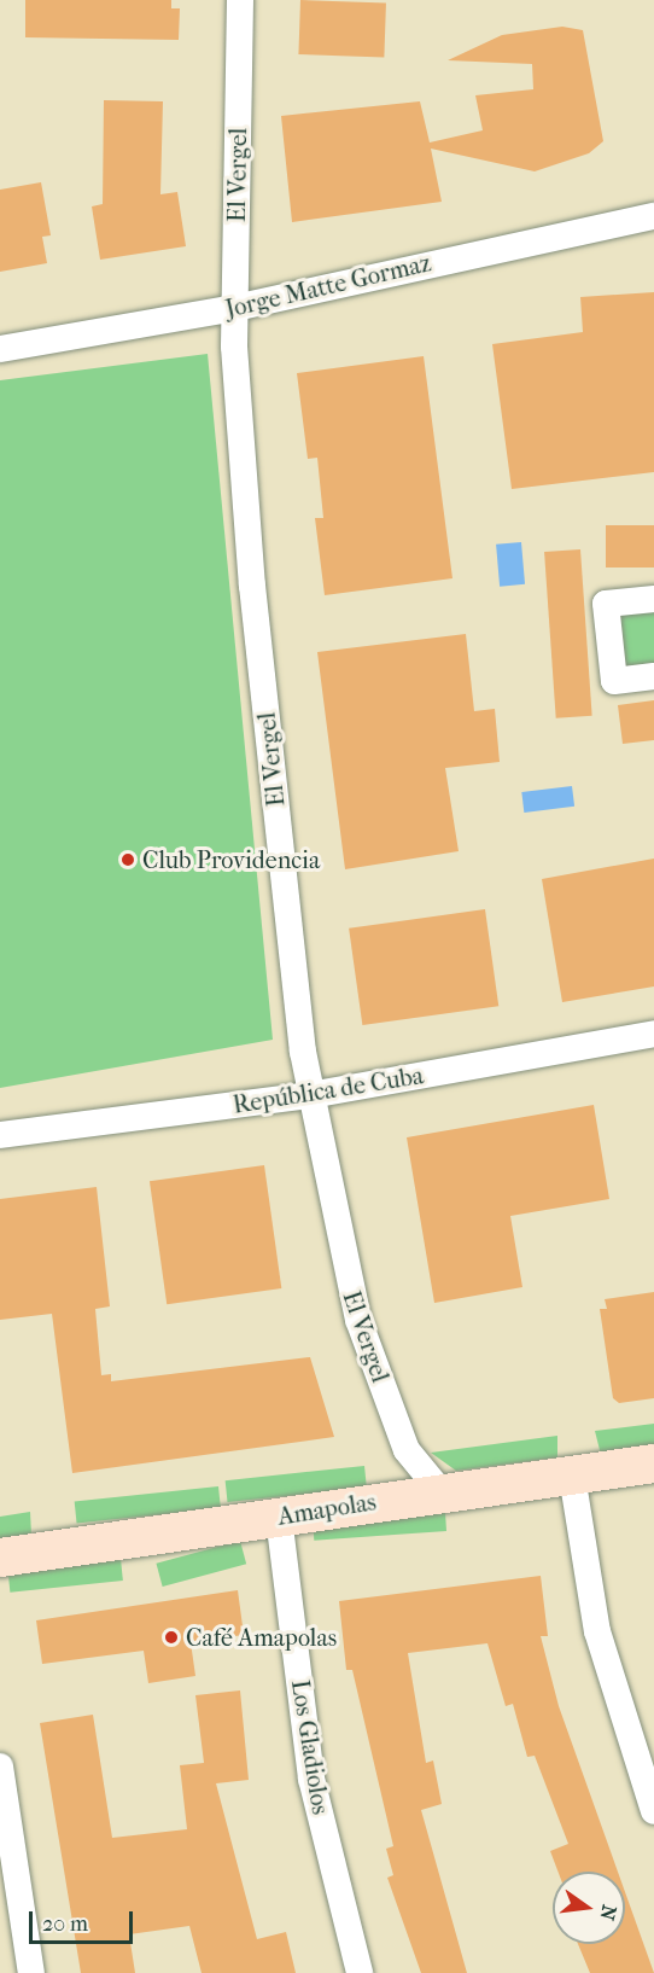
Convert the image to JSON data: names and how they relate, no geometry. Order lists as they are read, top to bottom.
{
  "streets": {
    "street": [
      "El Vergel",
      "Jorge Matte Gormaz",
      "República de Cuba",
      "Amapolas",
      "Los Gladiolos"
    ]
  },
  "crossings": [
    ["El Vergel", "Jorge Matte Gormaz"],
    ["El Vergel", "República de Cuba"],
    ["El Vergel", "Amapolas"],
    ["Amapolas", "Los Gladiolos"]
  ],
  "places": ["Club Providencia", "Café Amapolas"],
  "scale_bar": "20 m",
  "north": "right"
}
